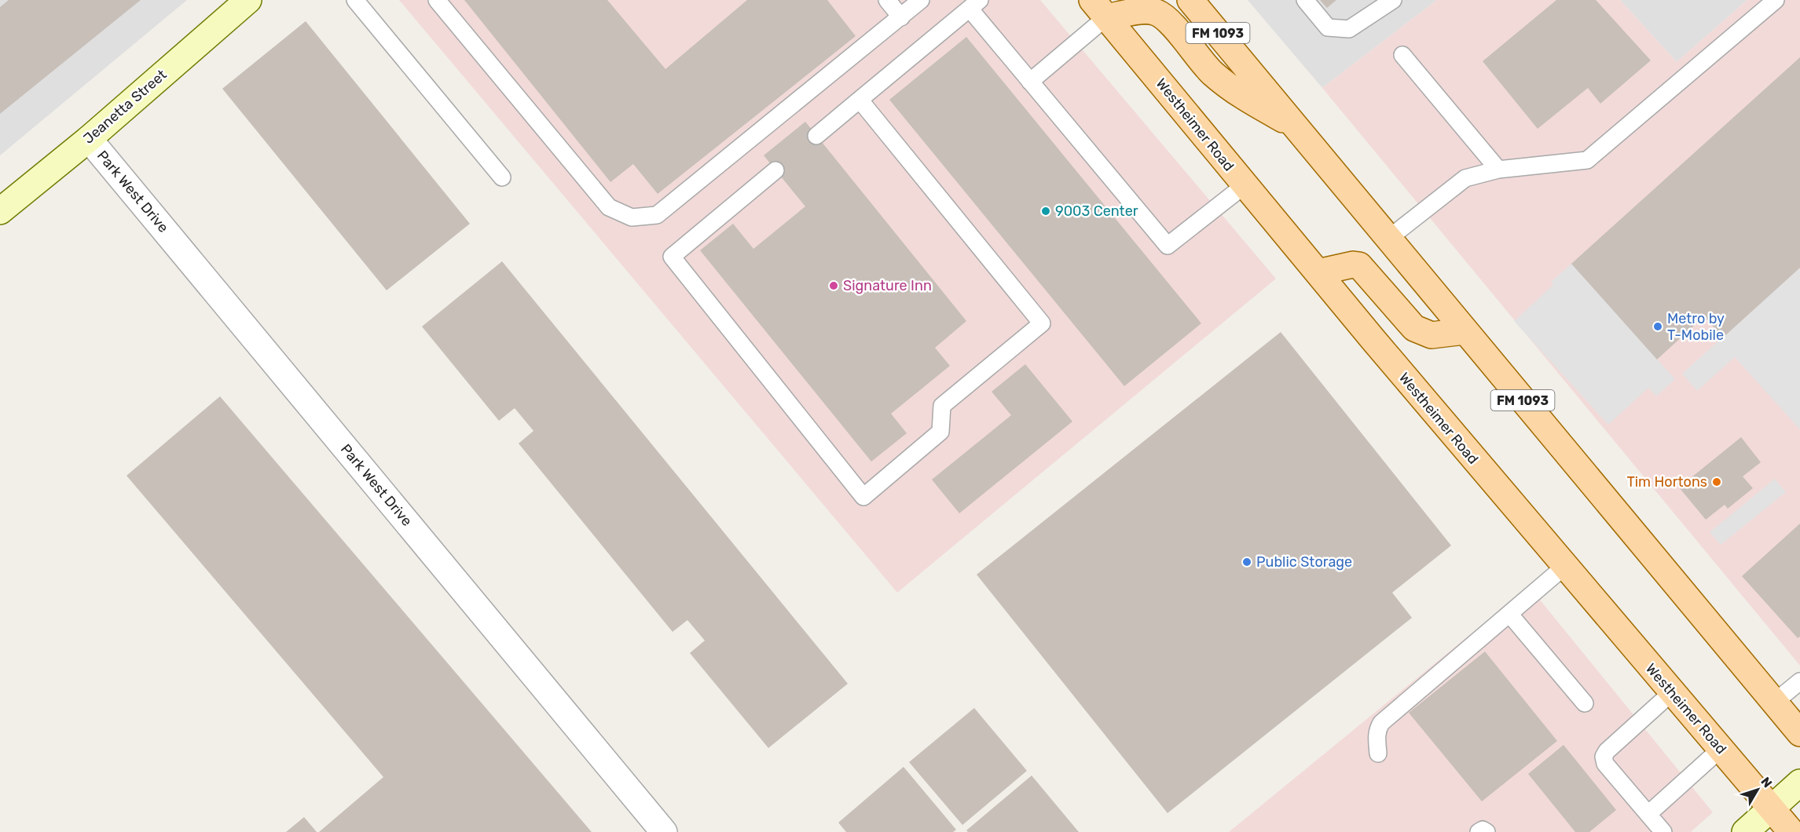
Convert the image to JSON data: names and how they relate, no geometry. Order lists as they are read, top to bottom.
{
  "streets": {
    "main road": ["FM 1093", "Westheimer Road"],
    "street": ["Jeanetta Street", "Park West Drive"]
  },
  "crossings": [
    ["Jeanetta Street", "Park West Drive"]
  ],
  "places": [
    "9003 Center",
    "Signature Inn",
    "Metro by T-Mobile",
    "Tim Hortons",
    "Public Storage"
  ],
  "north": "top right"
}
